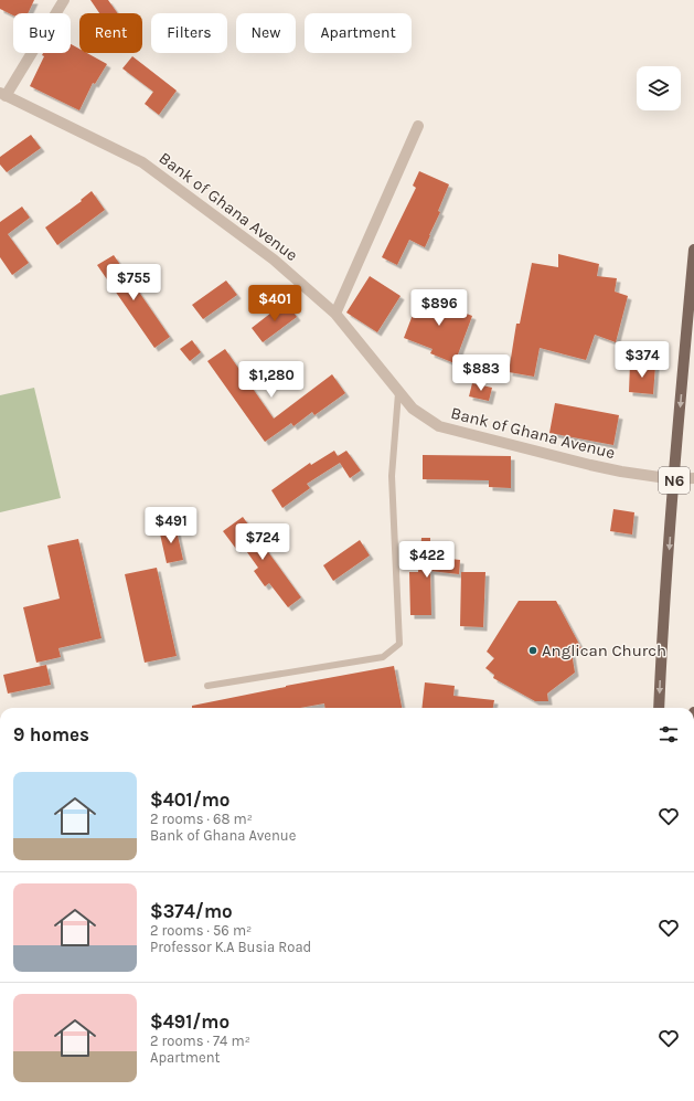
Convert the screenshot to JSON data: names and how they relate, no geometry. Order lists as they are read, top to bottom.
{
  "streets": {
    "main road": ["N6"],
    "street": ["Bank of Ghana Avenue"]
  },
  "crossings": [
    ["Bank of Ghana Avenue", "N6"]
  ],
  "places": ["Anglican Church"],
  "page": {
    "chip": [
      "Buy",
      "Rent",
      "Filters",
      "New",
      "Apartment"
    ],
    "price": [
      "$755",
      "$401",
      "$896",
      "$374",
      "$883",
      "$1,280",
      "$491",
      "$724",
      "$422"
    ],
    "heading": "9 homes",
    "list": [
      {
        "name": "$401/mo",
        "note": "2 rooms · 68 m² · Bank of Ghana Avenue"
      },
      {
        "name": "$374/mo",
        "note": "2 rooms · 56 m² · Professor K.A Busia Road"
      },
      {
        "name": "$491/mo",
        "note": "2 rooms · 74 m² · Apartment"
      }
    ]
  }
}
